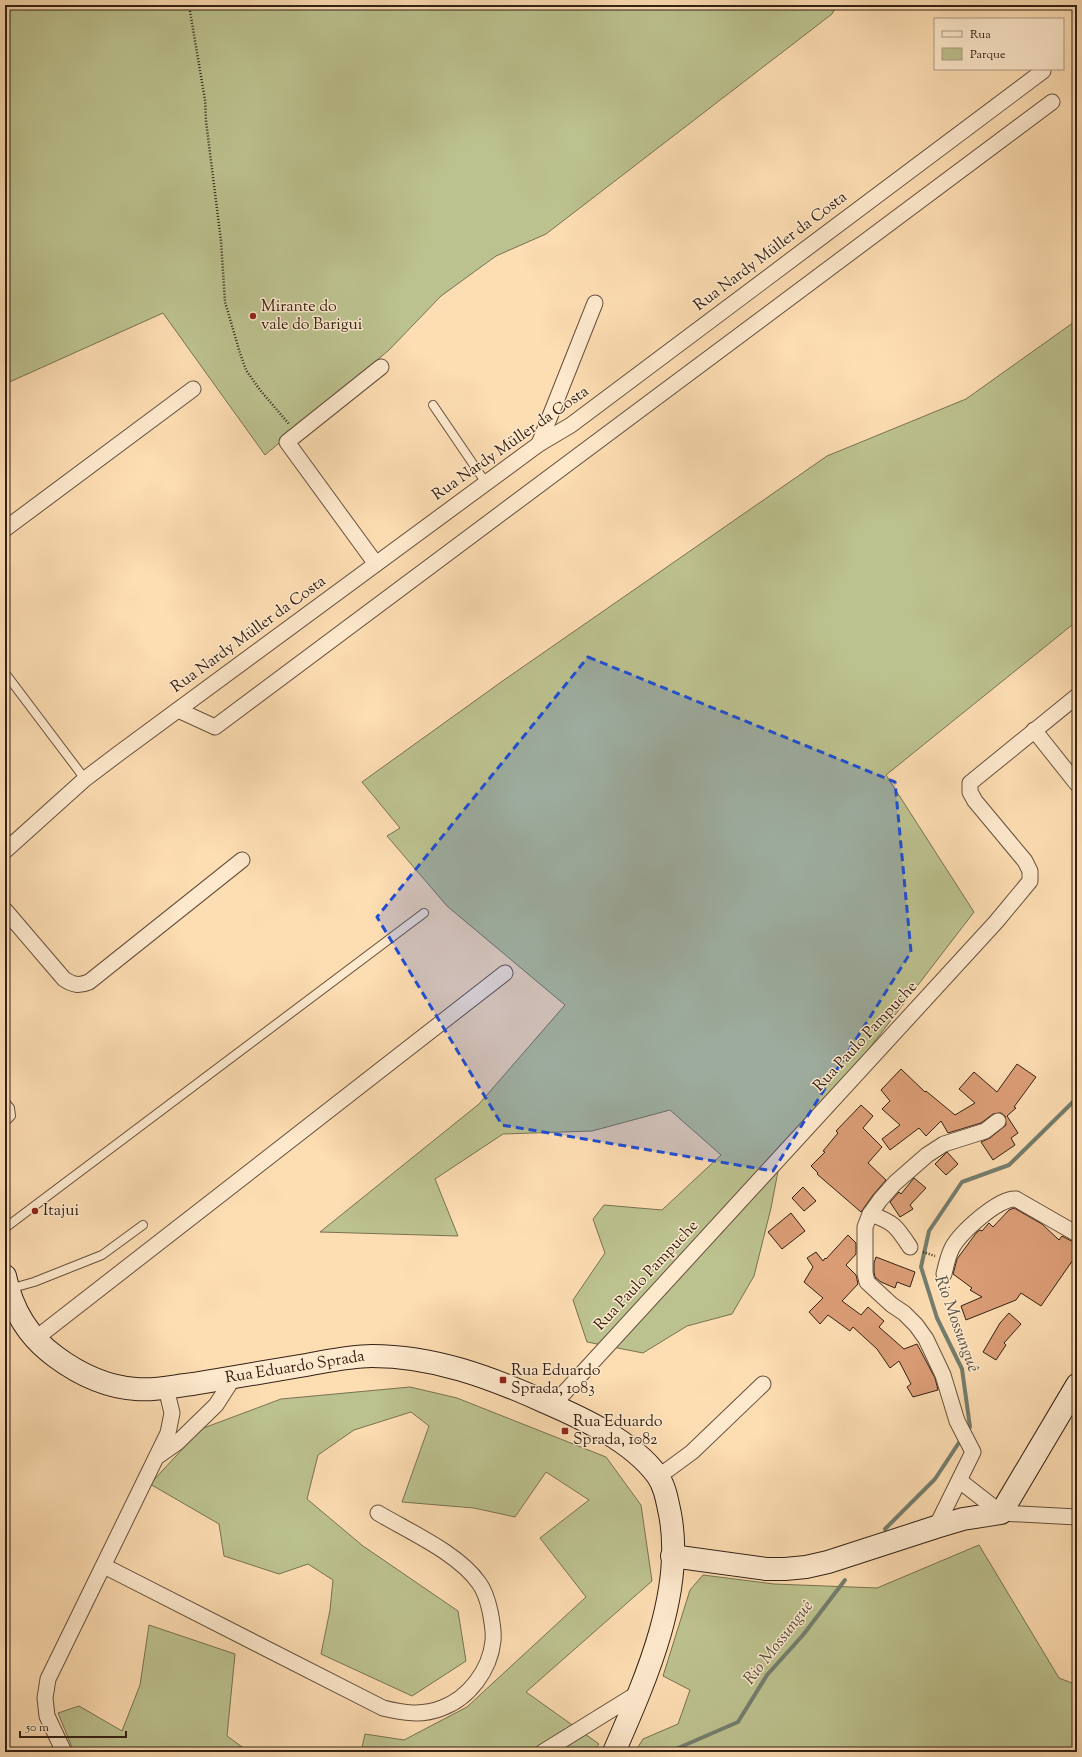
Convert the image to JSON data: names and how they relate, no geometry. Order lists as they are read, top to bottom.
{
  "streets": {
    "main road": ["Rua Eduardo Sprada"],
    "street": ["Rua Nardy Müller da Costa", "Rua Paulo Pampuche"]
  },
  "crossings": [
    ["Rua Paulo Pampuche", "Rua Eduardo Sprada"]
  ],
  "water": ["Rio Mossunguê"],
  "places": {
    "other": ["Mirante do vale do Barigui", "Itajui"],
    "transit": ["Rua Eduardo Sprada, 1083", "Rua Eduardo Sprada, 1082"]
  },
  "legend": ["Rua", "Parque"],
  "scale_bar": "50 m"
}
